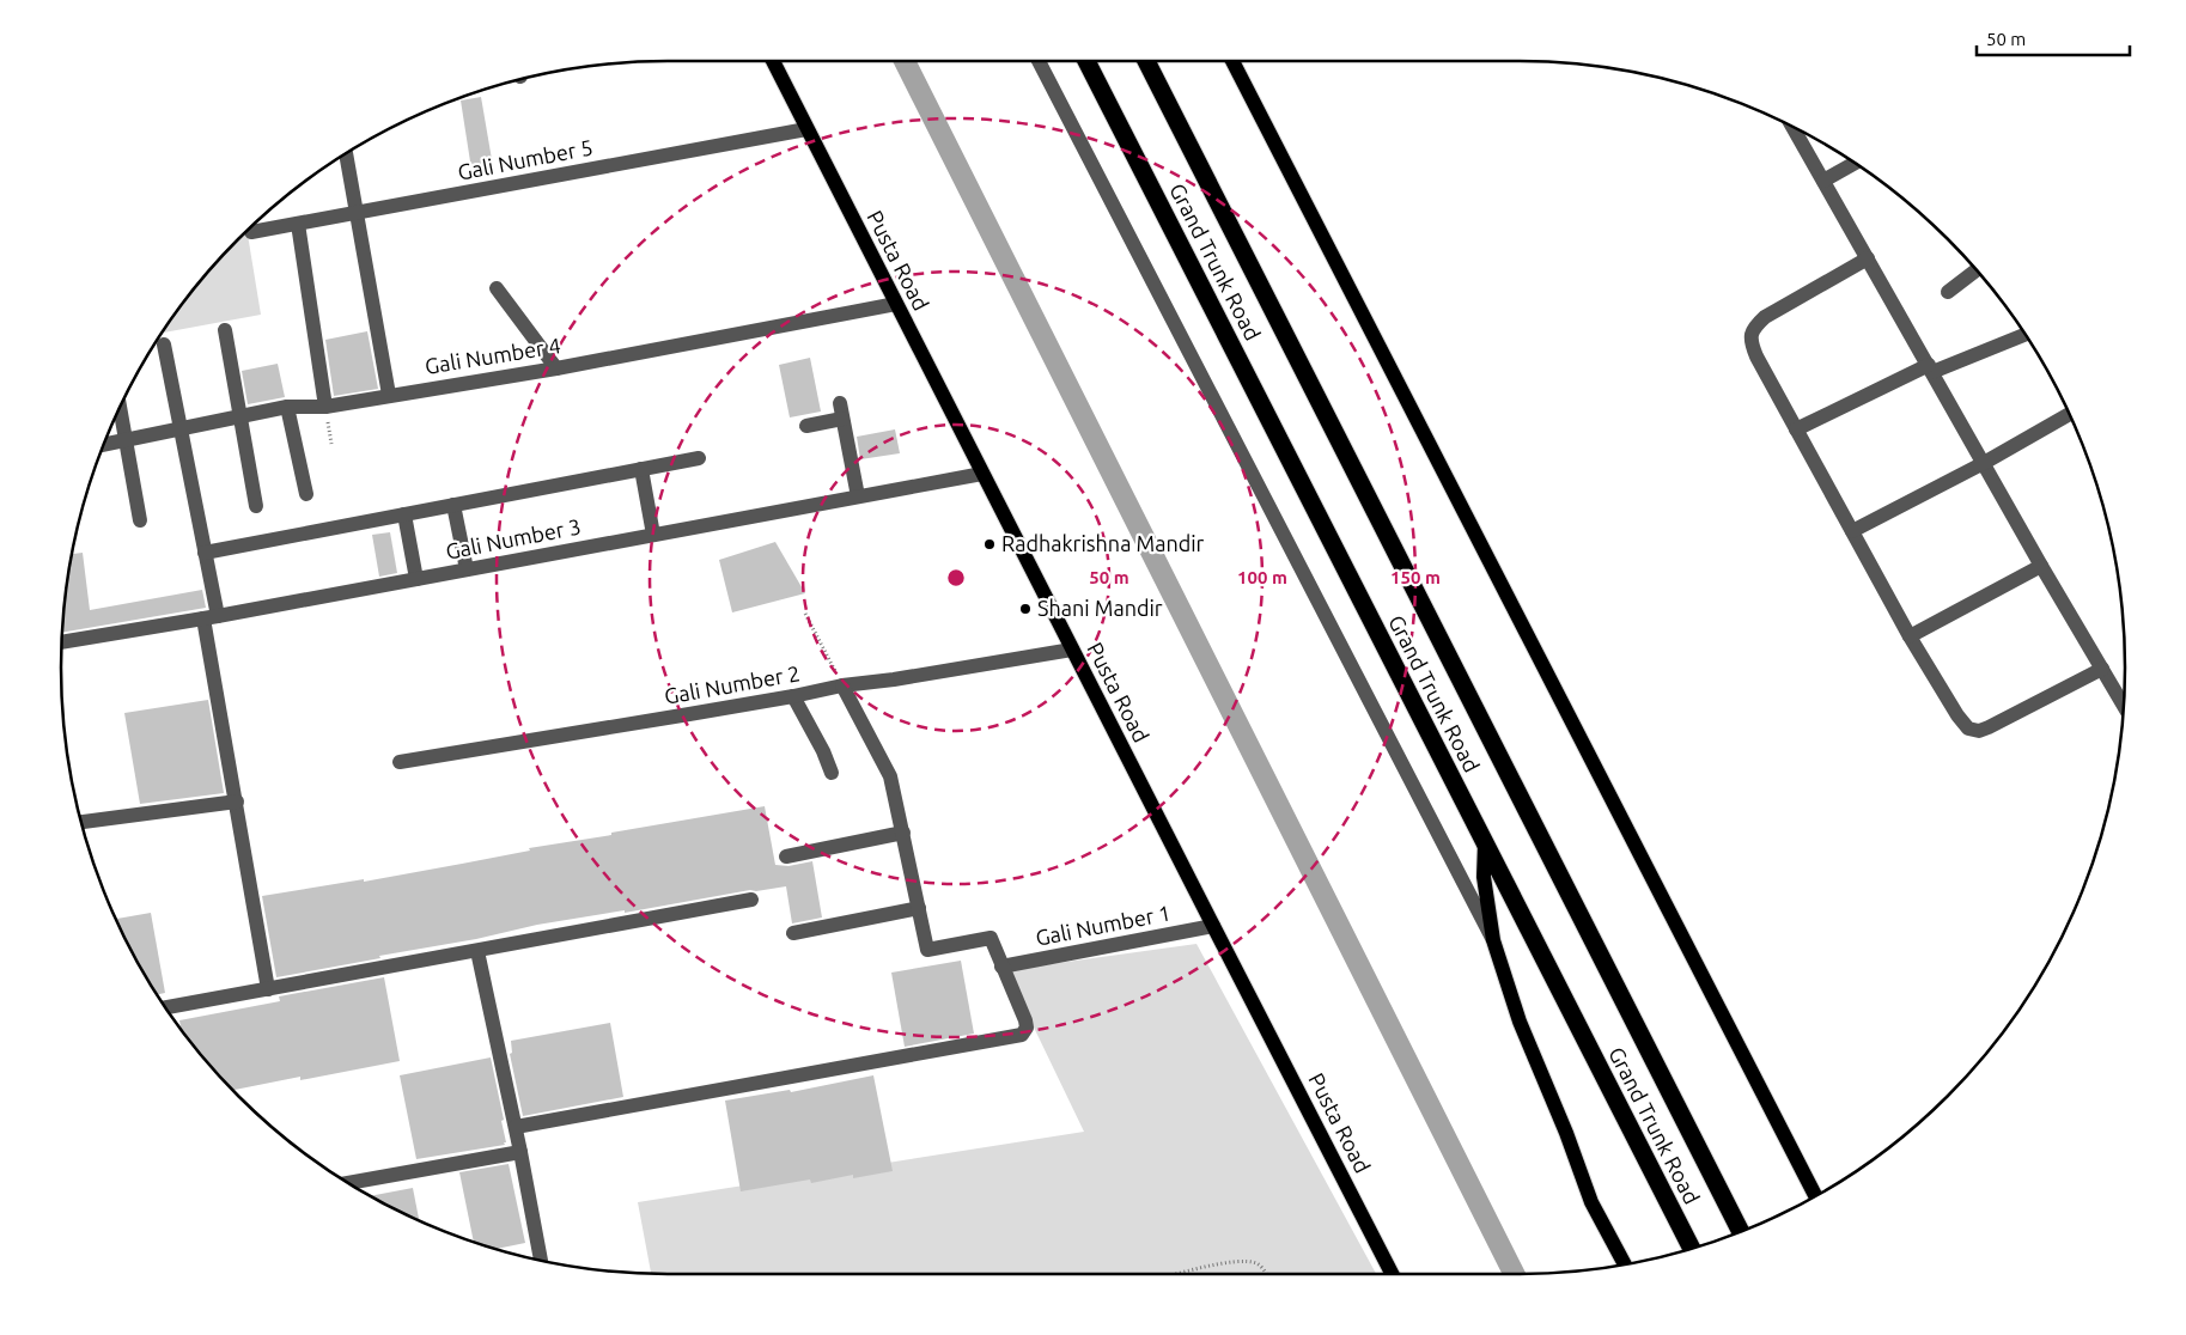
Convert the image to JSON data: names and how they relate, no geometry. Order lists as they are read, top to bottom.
{
  "streets": {
    "highway": ["Grand Trunk Road"],
    "main road": ["Pusta Road"],
    "street": [
      "Gali Number 5",
      "Gali Number 4",
      "Gali Number 3",
      "Gali Number 2",
      "Gali Number 1"
    ]
  },
  "crossings": [
    ["Gali Number 5", "Pusta Road"],
    ["Pusta Road", "Gali Number 4"],
    ["Pusta Road", "Gali Number 3"],
    ["Pusta Road", "Gali Number 2"],
    ["Pusta Road", "Gali Number 1"]
  ],
  "places": ["Radhakrishna Mandir", "Shani Mandir"],
  "scale_bar": "50 m",
  "rings": ["50 m", "100 m", "150 m"]
}
